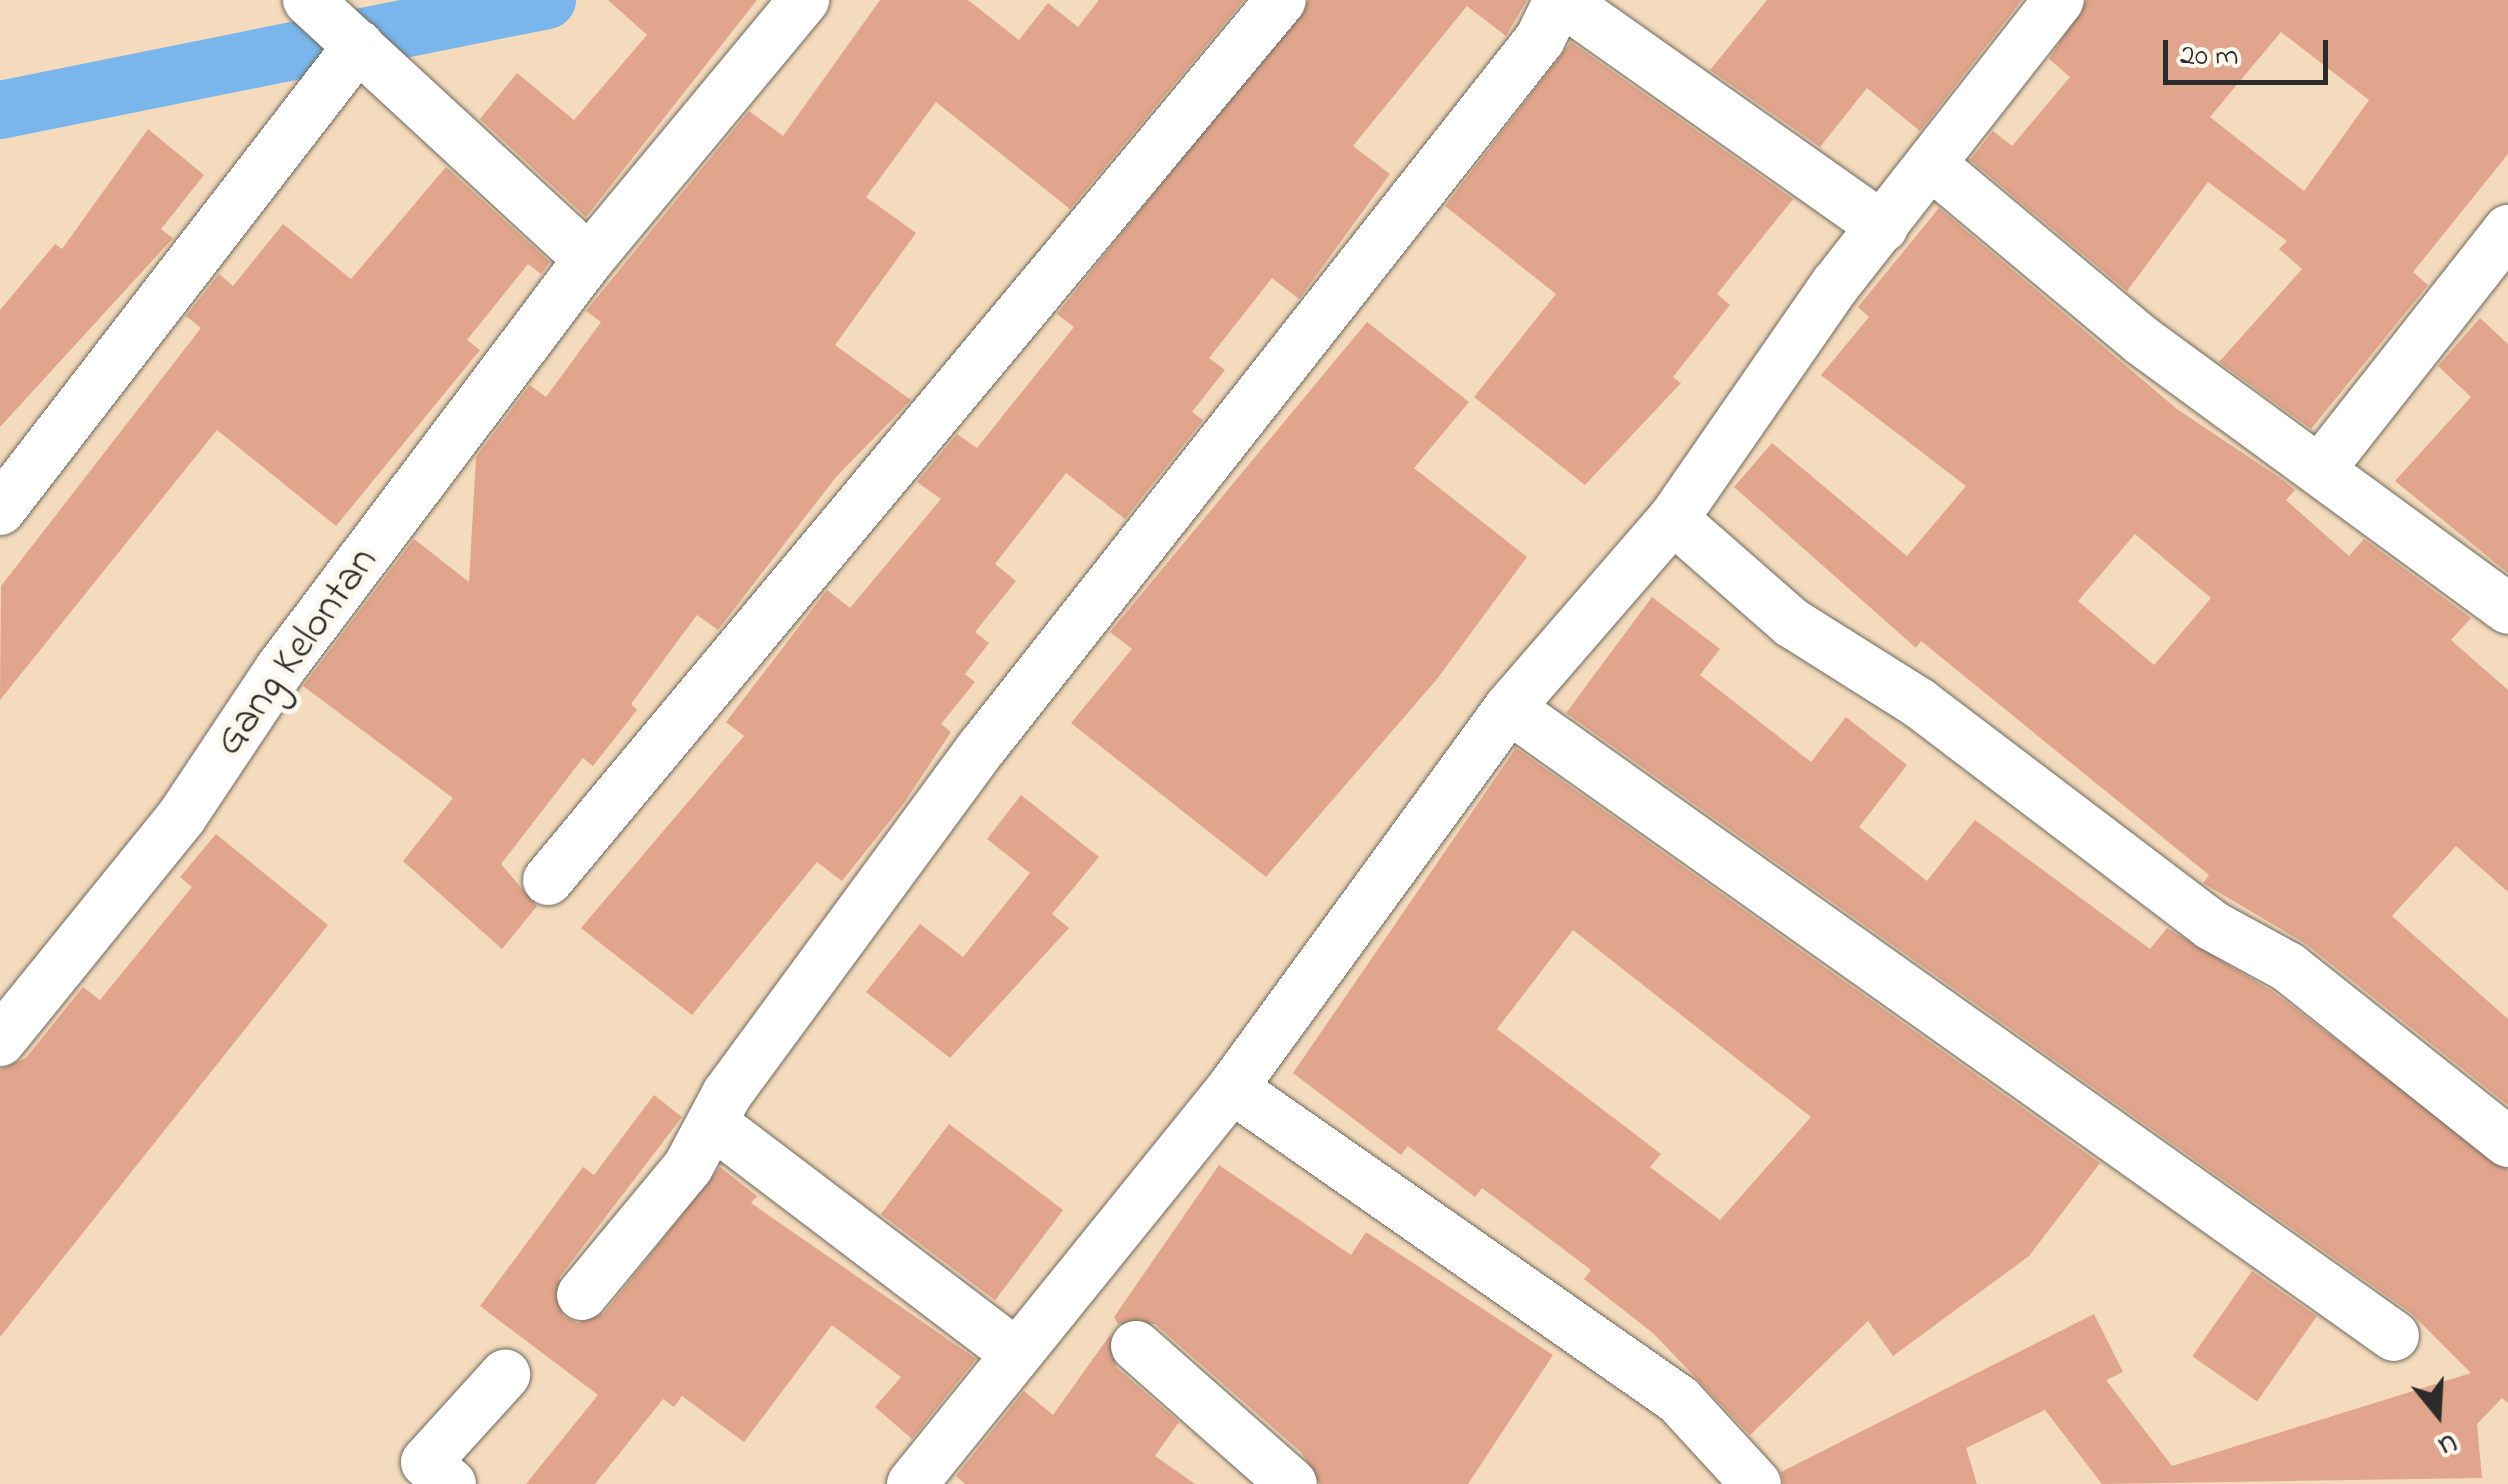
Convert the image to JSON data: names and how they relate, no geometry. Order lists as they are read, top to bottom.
{
  "streets": {
    "street": ["Gang Kelontan"]
  },
  "scale_bar": "20 m",
  "north": "bottom"
}
